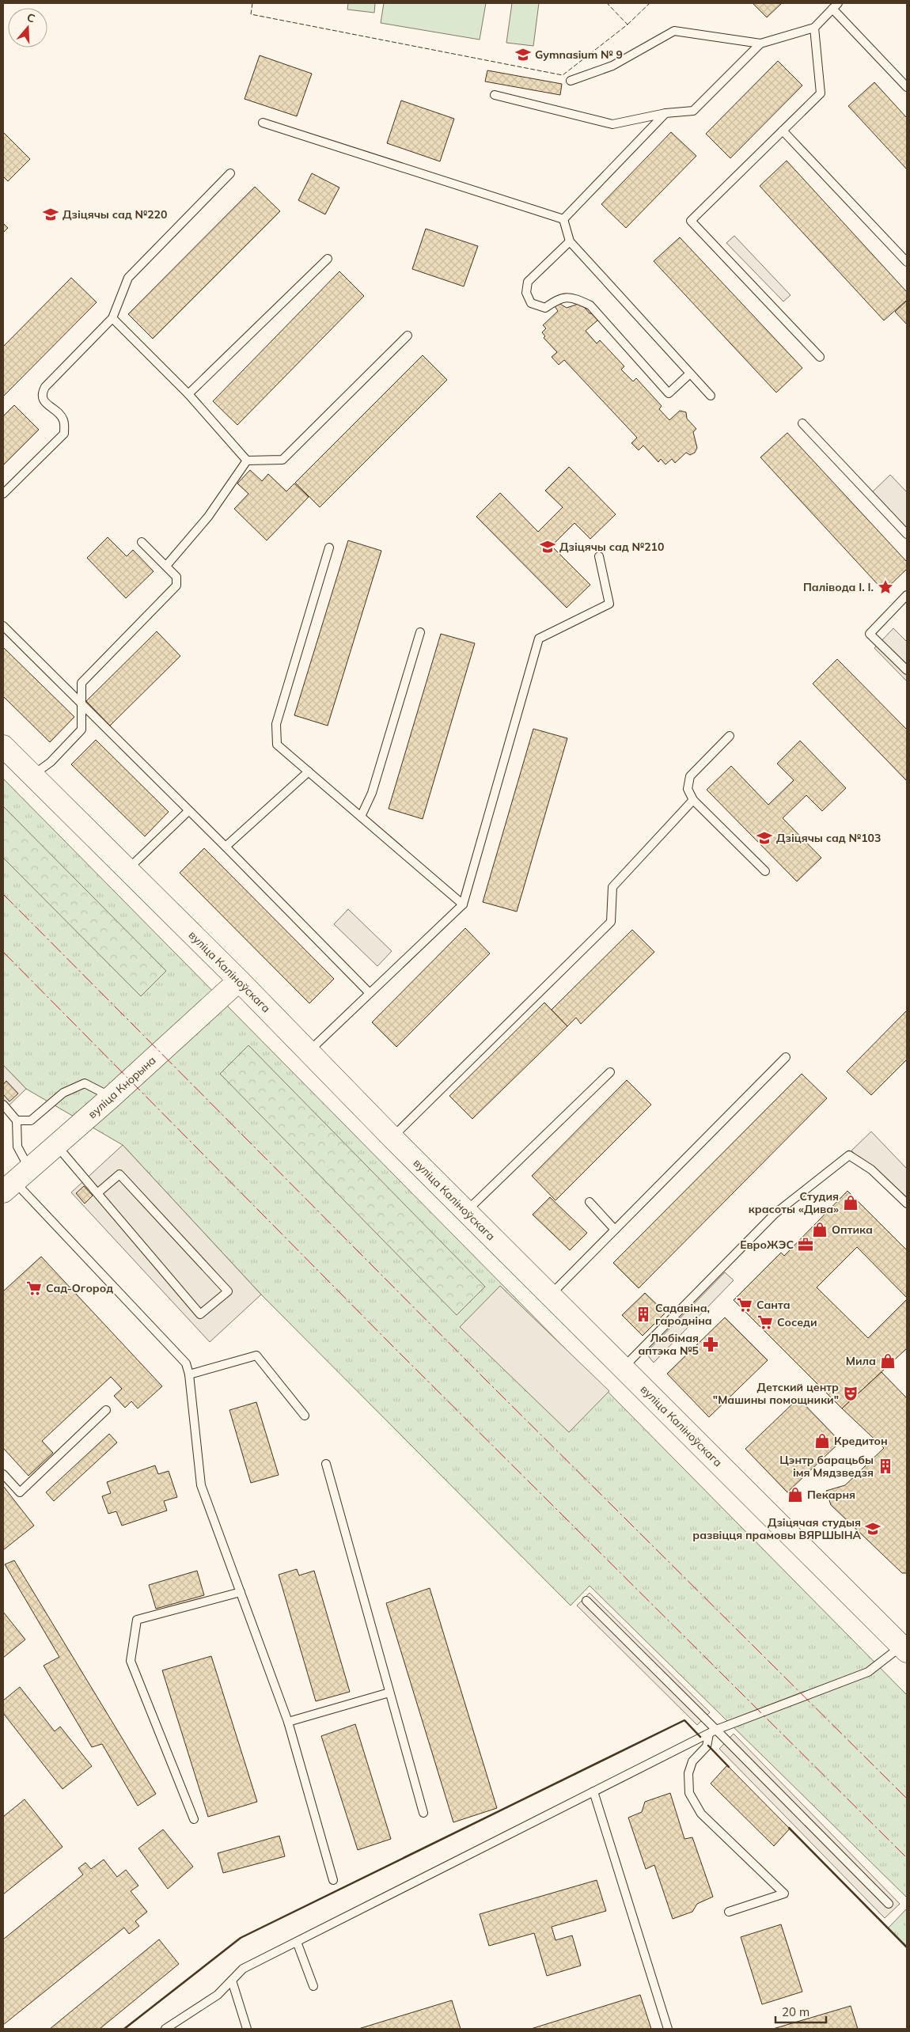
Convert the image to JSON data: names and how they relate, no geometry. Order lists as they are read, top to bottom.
{
  "streets": {
    "main road": ["вуліца Каліноўскага", "вуліца Кнорына"]
  },
  "crossings": [
    ["вуліца Каліноўскага", "вуліца Кнорына"]
  ],
  "places": {
    "school or university": [
      "Gymnasium № 9",
      "Дзіцячы сад №220",
      "Дзіцячы сад №210",
      "Дзіцячы сад №103",
      "Дзіцячая студыя развіцця прамовы ВЯРШЫНА"
    ],
    "place": ["Палівода І. І."],
    "shop": [
      "Студия красоты «Дива»",
      "Оптика",
      "Мила",
      "Кредитон",
      "Пекарня"
    ],
    "office": ["ЕвроЖЭС"],
    "supermarket": ["Сад-Огород", "Санта", "Соседи"],
    "building": ["Садавіна, гародніна", "Цэнтр барацьбы імя Мядзведзя"],
    "pharmacy": ["Любімая аптэка №5"],
    "theatre": ["Детский центр \"Машины помощники\""]
  },
  "scale_bar": "20 m",
  "north": "top"
}
